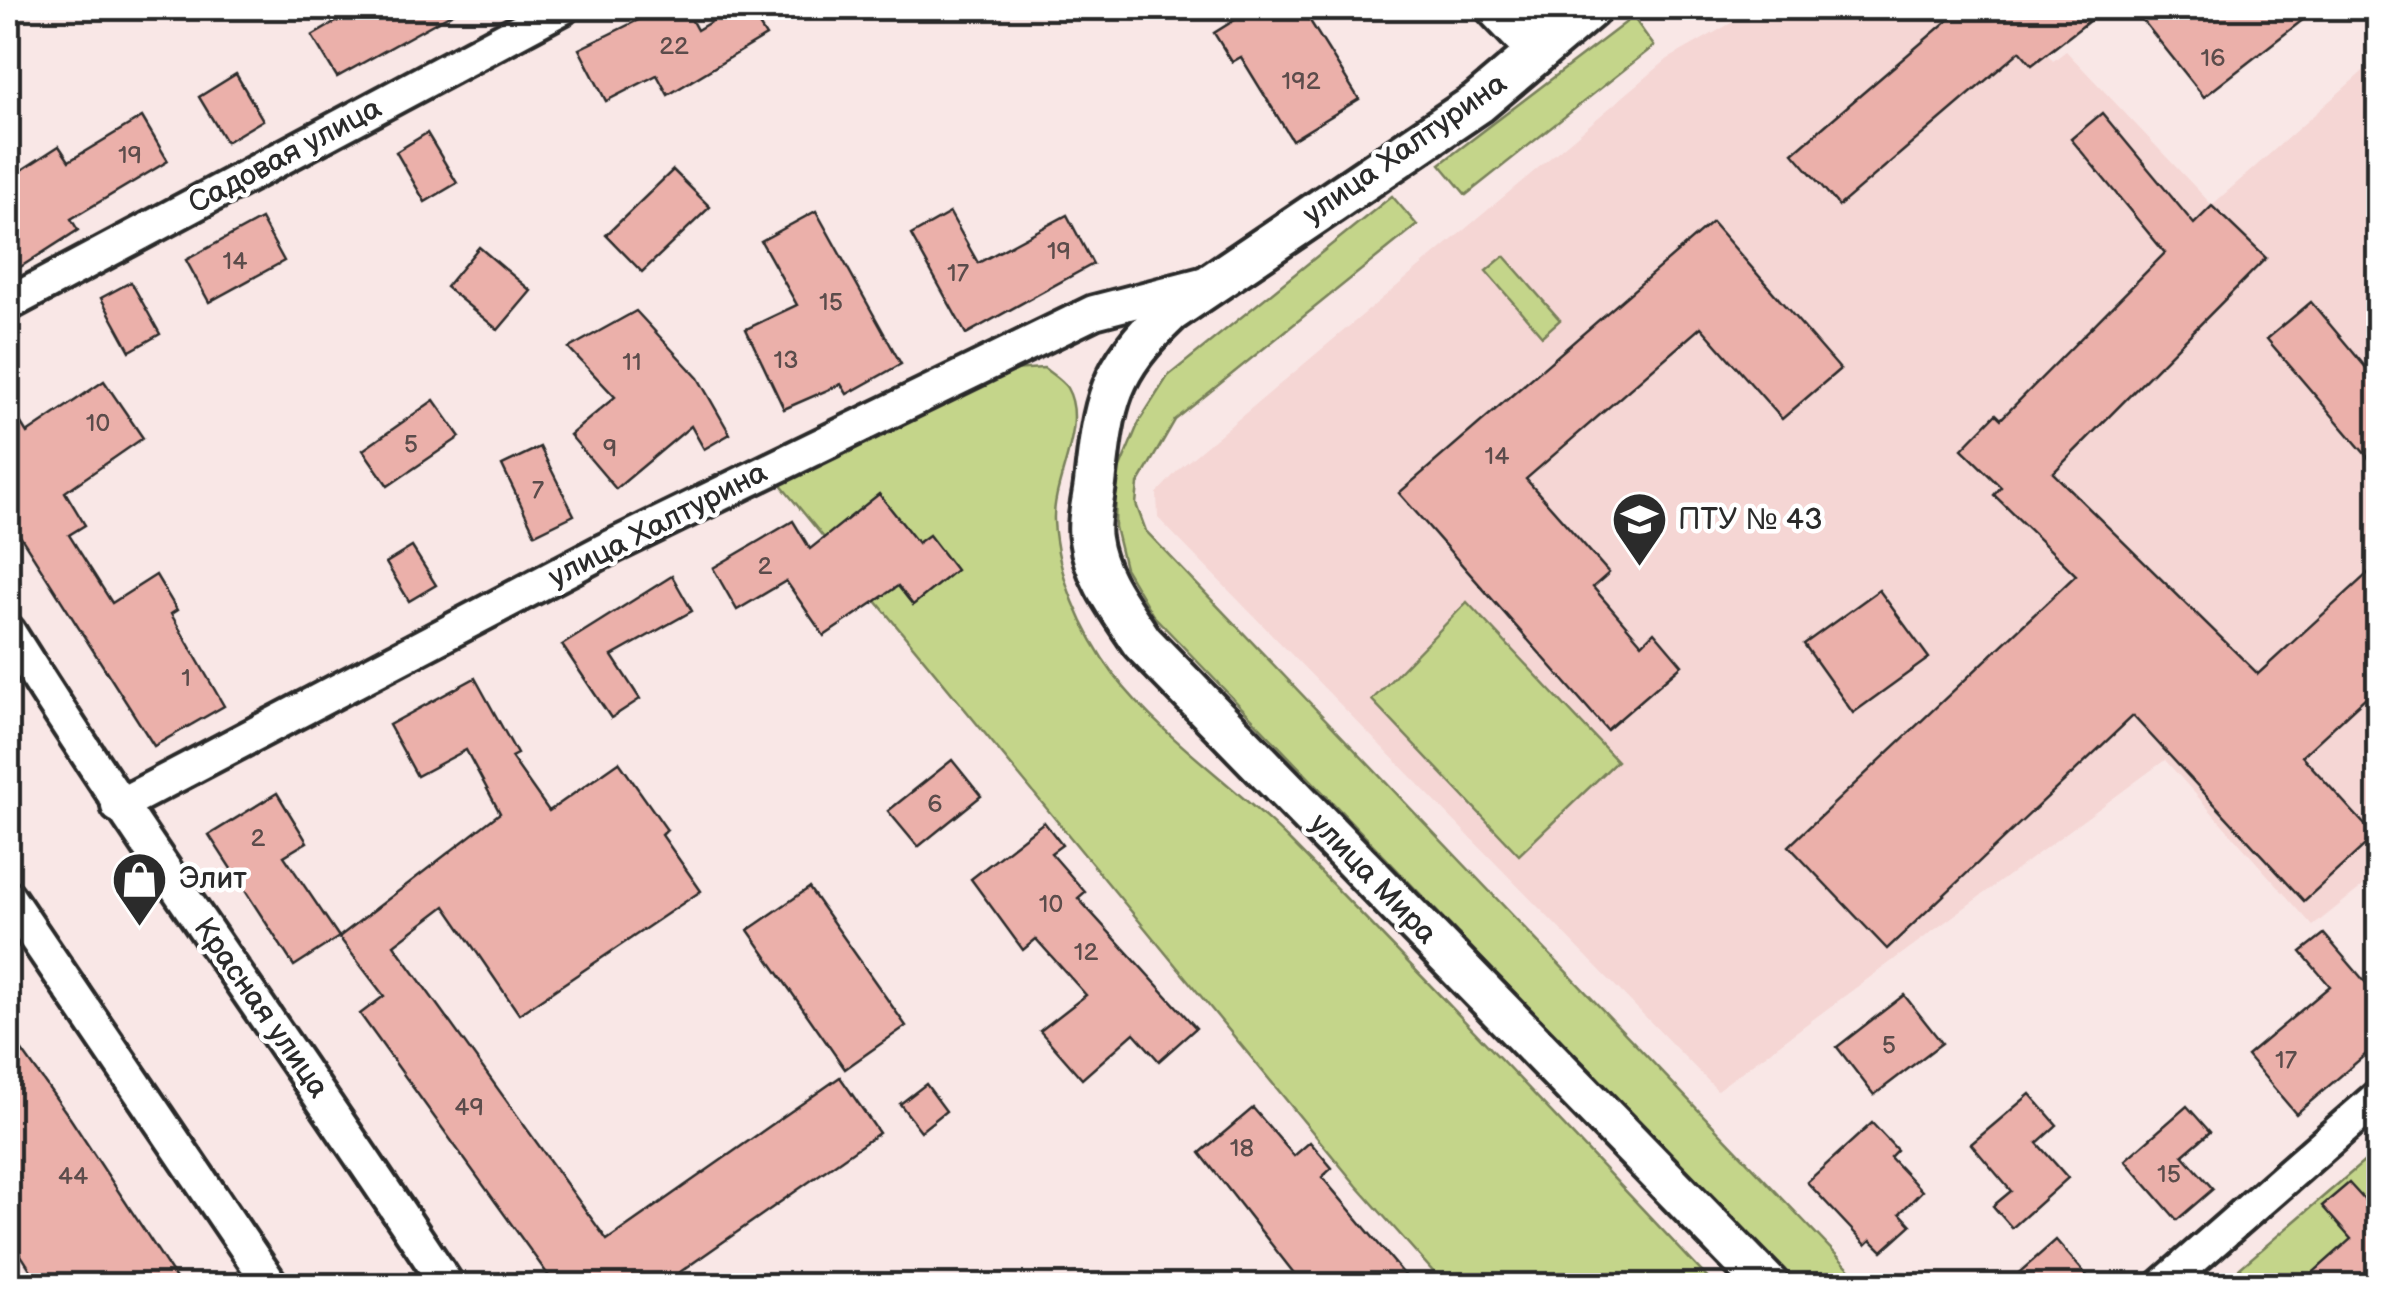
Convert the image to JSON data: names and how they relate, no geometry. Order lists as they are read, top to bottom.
{
  "streets": {
    "street": [
      "улица Халтурина",
      "Садовая улица",
      "улица Мира",
      "Красная улица"
    ]
  },
  "crossings": [
    ["улица Халтурина", "улица Мира"],
    ["улица Халтурина", "Красная улица"]
  ],
  "places": {
    "school or university": ["ПТУ № 43"],
    "shop": ["Элит"]
  },
  "house_numbers": [
    "22",
    "16",
    "192",
    "19",
    "19",
    "14",
    "17",
    "15",
    "13",
    "11",
    "10",
    "5",
    "9",
    "14",
    "7",
    "2",
    "1",
    "6",
    "2",
    "10",
    "12",
    "5",
    "17",
    "49",
    "18",
    "15",
    "44"
  ]
}
